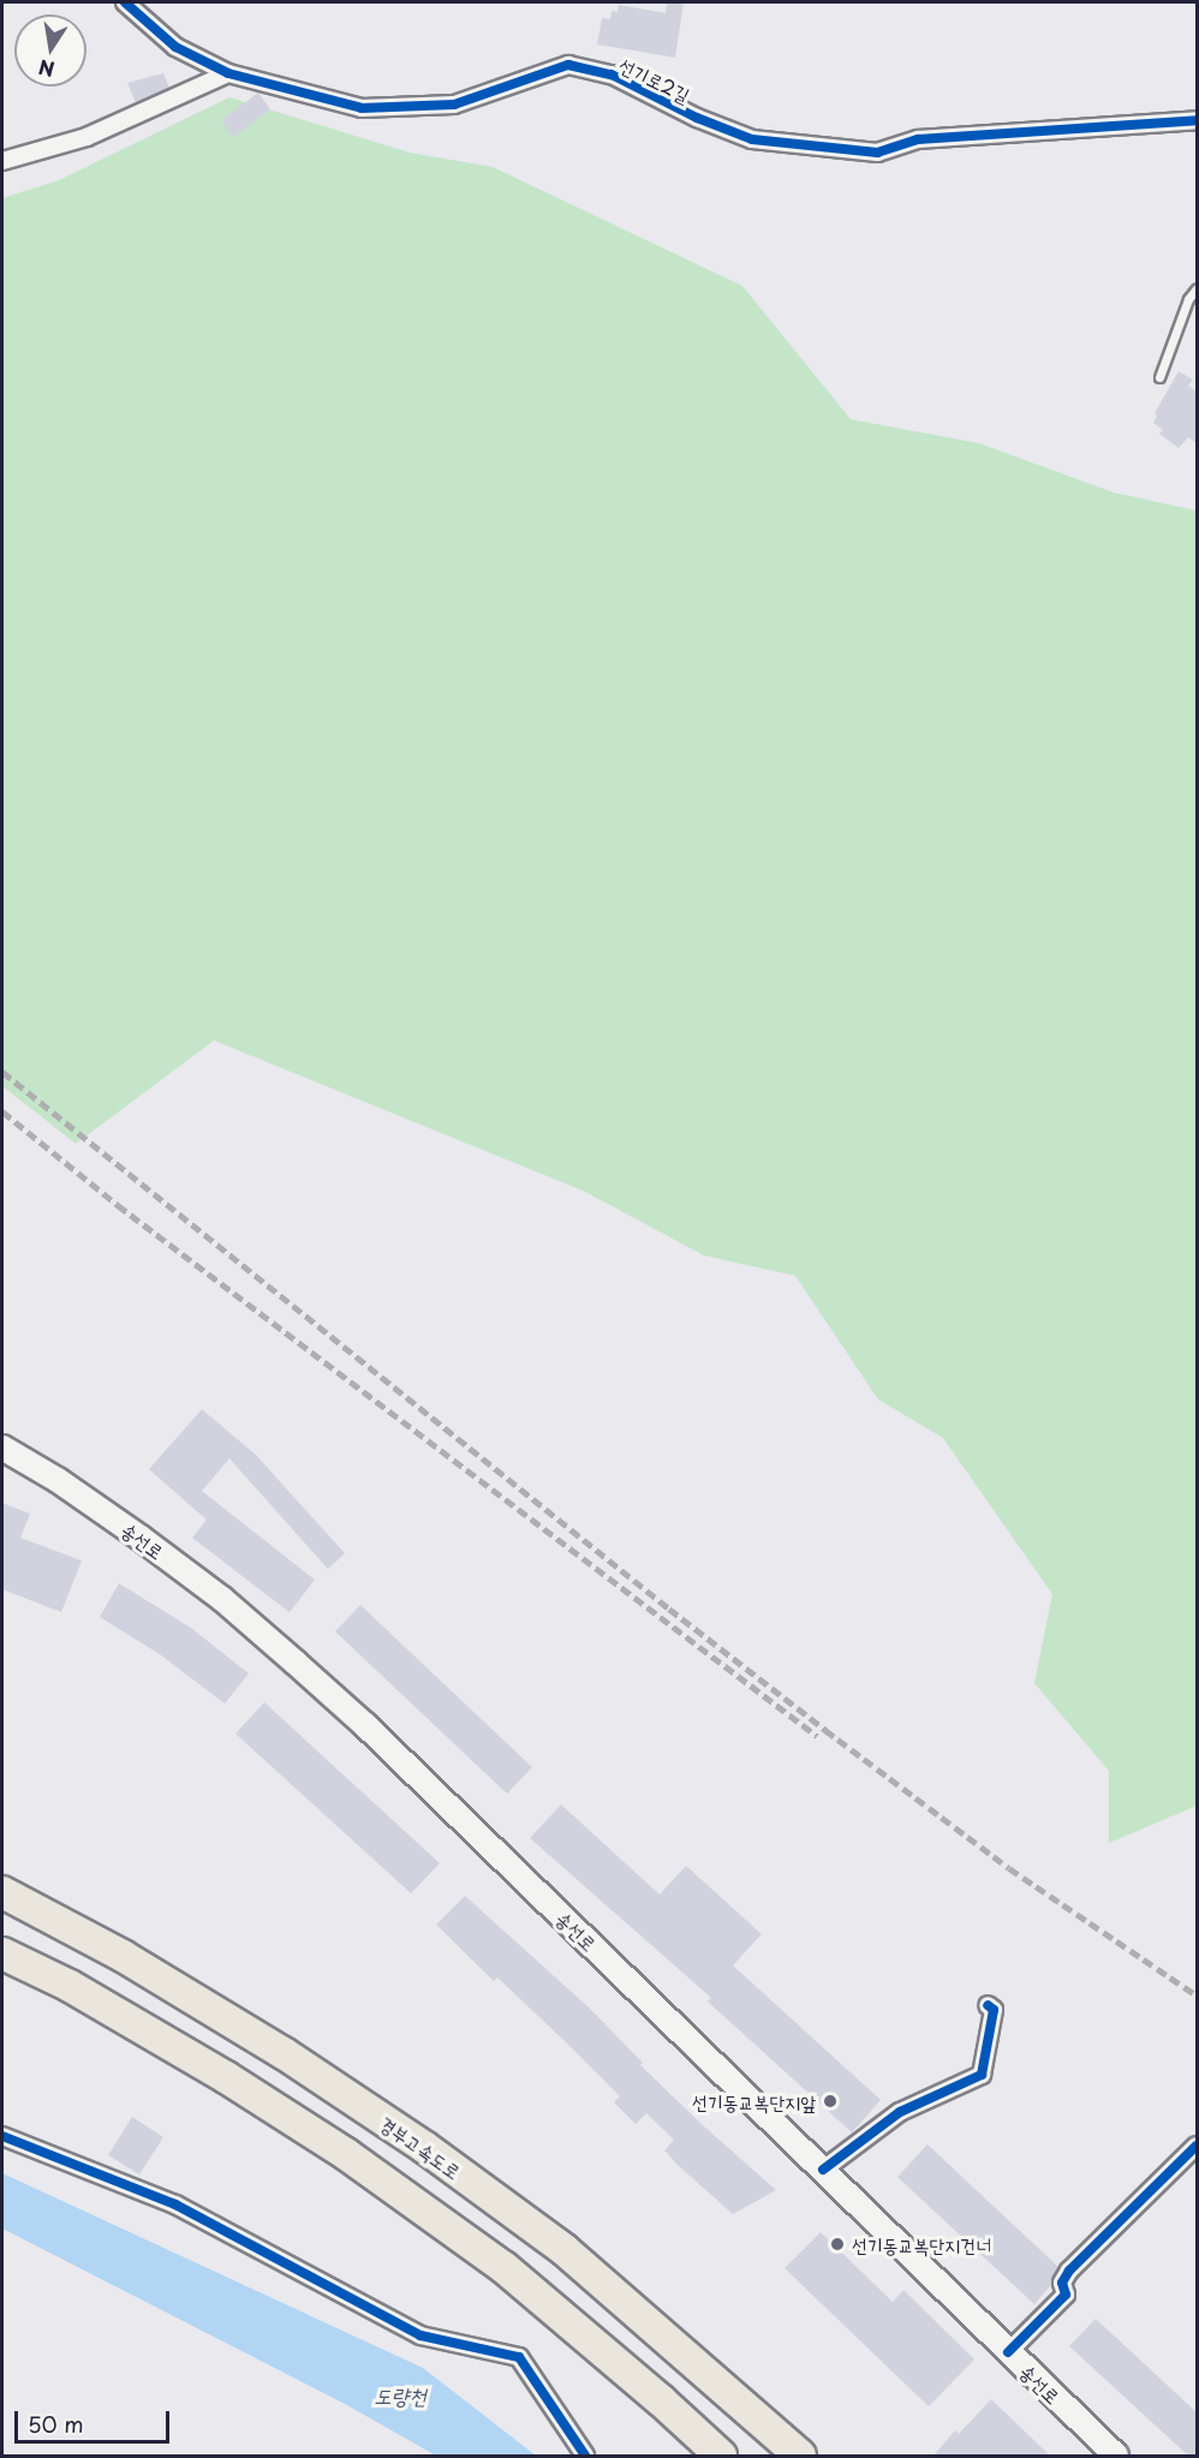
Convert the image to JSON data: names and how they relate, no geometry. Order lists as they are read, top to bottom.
{
  "streets": {
    "highway": ["경부고속도로"],
    "main road": ["송선로"],
    "street": ["선기로2길"]
  },
  "water": ["도량천"],
  "places": ["선기동교복단지앞", "선기동교복단지건너"],
  "scale_bar": "50 m",
  "north": "bottom"
}
